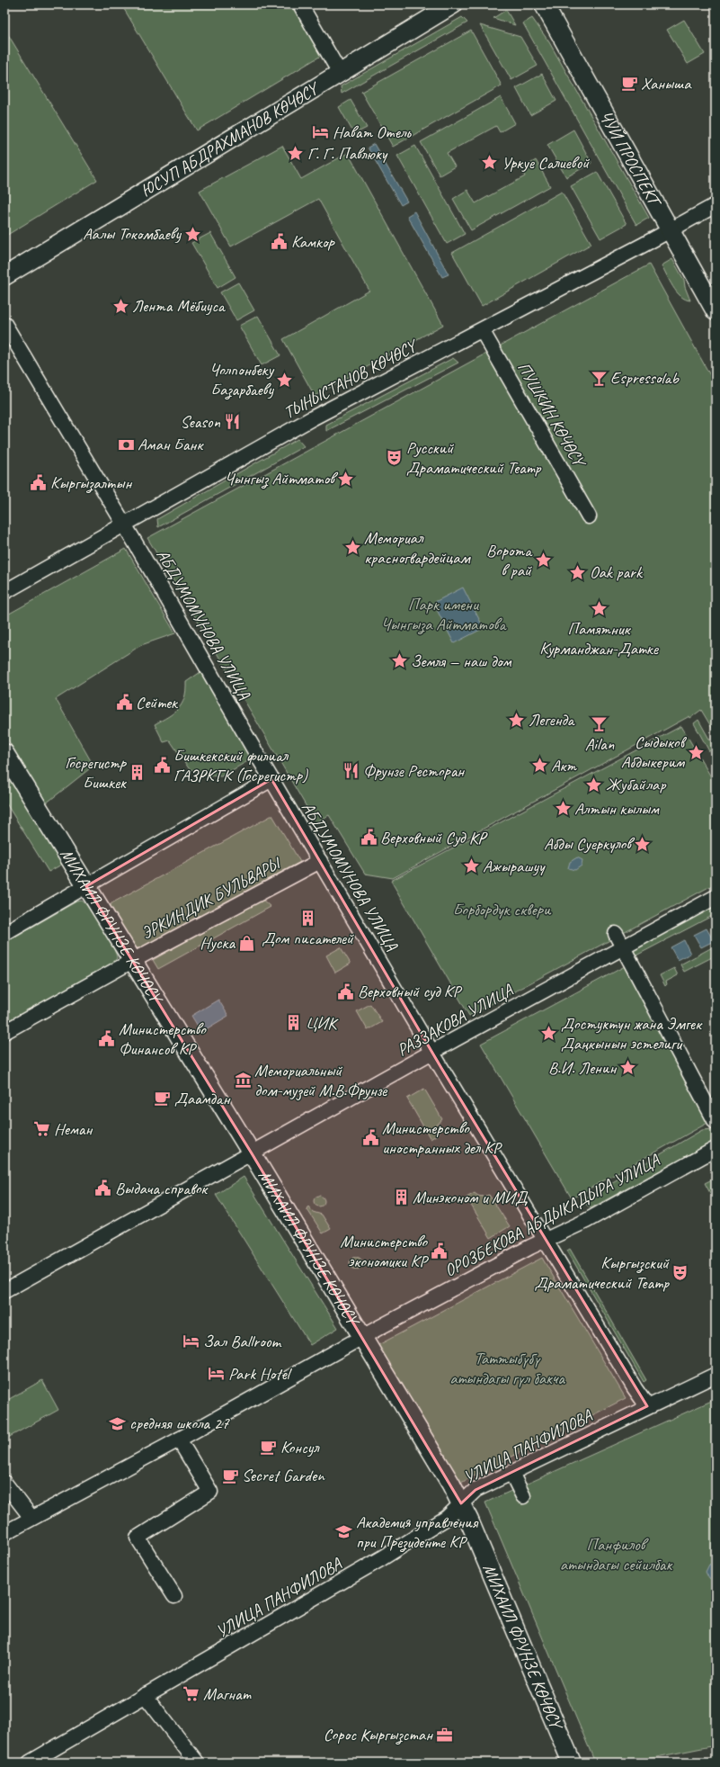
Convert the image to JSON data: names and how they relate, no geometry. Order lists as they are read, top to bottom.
{
  "streets": {
    "main road": ["ЮСУП АБДРАХМАНОВ КӨЧӨСҮ", "ЧУЙ ПРОСПЕКТ", "МИХАИЛ ФРУНЗЕ КӨЧӨСҮ"],
    "street": [
      "ТЫНЫСТАНОВ КӨЧӨСҮ",
      "ПУШКИН КӨЧӨСҮ",
      "АБДУМОМУНОВА УЛИЦА",
      "ЭРКИНДИК БУЛЬВАРЫ",
      "РАЗЗАКОВА УЛИЦА",
      "ОРОЗБЕКОВА АБДЫКАДЫРА УЛИЦА",
      "УЛИЦА ПАНФИЛОВА"
    ]
  },
  "crossings": [
    ["ЧУЙ ПРОСПЕКТ", "ТЫНЫСТАНОВ КӨЧӨСҮ"],
    ["ТЫНЫСТАНОВ КӨЧӨСҮ", "ПУШКИН КӨЧӨСҮ"],
    ["ТЫНЫСТАНОВ КӨЧӨСҮ", "АБДУМОМУНОВА УЛИЦА"],
    ["АБДУМОМУНОВА УЛИЦА", "ЭРКИНДИК БУЛЬВАРЫ"],
    ["АБДУМОМУНОВА УЛИЦА", "РАЗЗАКОВА УЛИЦА"],
    ["АБДУМОМУНОВА УЛИЦА", "ОРОЗБЕКОВА АБДЫКАДЫРА УЛИЦА"],
    ["АБДУМОМУНОВА УЛИЦА", "УЛИЦА ПАНФИЛОВА"],
    ["ЭРКИНДИК БУЛЬВАРЫ", "МИХАИЛ ФРУНЗЕ КӨЧӨСҮ"],
    ["МИХАИЛ ФРУНЗЕ КӨЧӨСҮ", "РАЗЗАКОВА УЛИЦА"],
    ["МИХАИЛ ФРУНЗЕ КӨЧӨСҮ", "ОРОЗБЕКОВА АБДЫКАДЫРА УЛИЦА"],
    ["МИХАИЛ ФРУНЗЕ КӨЧӨСҮ", "УЛИЦА ПАНФИЛОВА"]
  ],
  "parks": [
    "Парк имени Чынгыза Айтматова",
    "Борбордук сквери",
    "Таттыбүбү атындагы гүл бакча",
    "Панфилов атындагы сейилбак"
  ],
  "places": {
    "cafe": [
      "Ханыша",
      "Даамдан",
      "Консул",
      "Secret Garden"
    ],
    "hotel": ["Нават Отель", "Зал Ballroom", "Park Hotel"],
    "place": [
      "Г. Г. Павлюку",
      "Уркуе Салиевой",
      "Аалы Токомбаеву",
      "Лента Мёбиуса",
      "Чолпонбеку Базарбаеву",
      "Чынгыз Айтматов",
      "Мемориал красногвардейцам",
      "Ворота в рай",
      "Oak park",
      "Памятник Курманджан-Датке",
      "Земля — наш дом",
      "Легенда",
      "Сыдыков Абдыкерим",
      "Акт",
      "Жубайлар",
      "Алтын кылым",
      "Абды Суеркулов",
      "Ажырашуу",
      "Достуктун жана Эмгек Даңкынын эстелиги",
      "В.И. Ленин"
    ],
    "public building": [
      "Камкор",
      "Кыргызалтын",
      "Сейтек",
      "Бишкекский филиал ГАЗРКГК (Госрегистр)",
      "Верховный Суд КР",
      "Верховный суд КР",
      "Министерство Финансов КР",
      "Министерство иностранных дел КР",
      "Выдача справок",
      "Министерство экономики КР"
    ],
    "bar": ["Espressolab", "Ailan"],
    "restaurant": ["Season", "Фрунзе Ресторан"],
    "bank": ["Аман Банк"],
    "theatre": ["Русский Драматический Театр", "Кыргызский Драматический Театр"],
    "building": [
      "Госрегистр Бишкек",
      "Дом писателей",
      "ЦИК",
      "Минэконом и МИД"
    ],
    "shop": ["Нуска"],
    "museum": ["Мемориальный дом-музей М.В.Фрунзе"],
    "supermarket": ["Неман", "Магнат"],
    "school or university": ["средняя школа 27", "Академия управления при Президенте КР"],
    "office": ["Сорос Кыргызстан"]
  }
}
